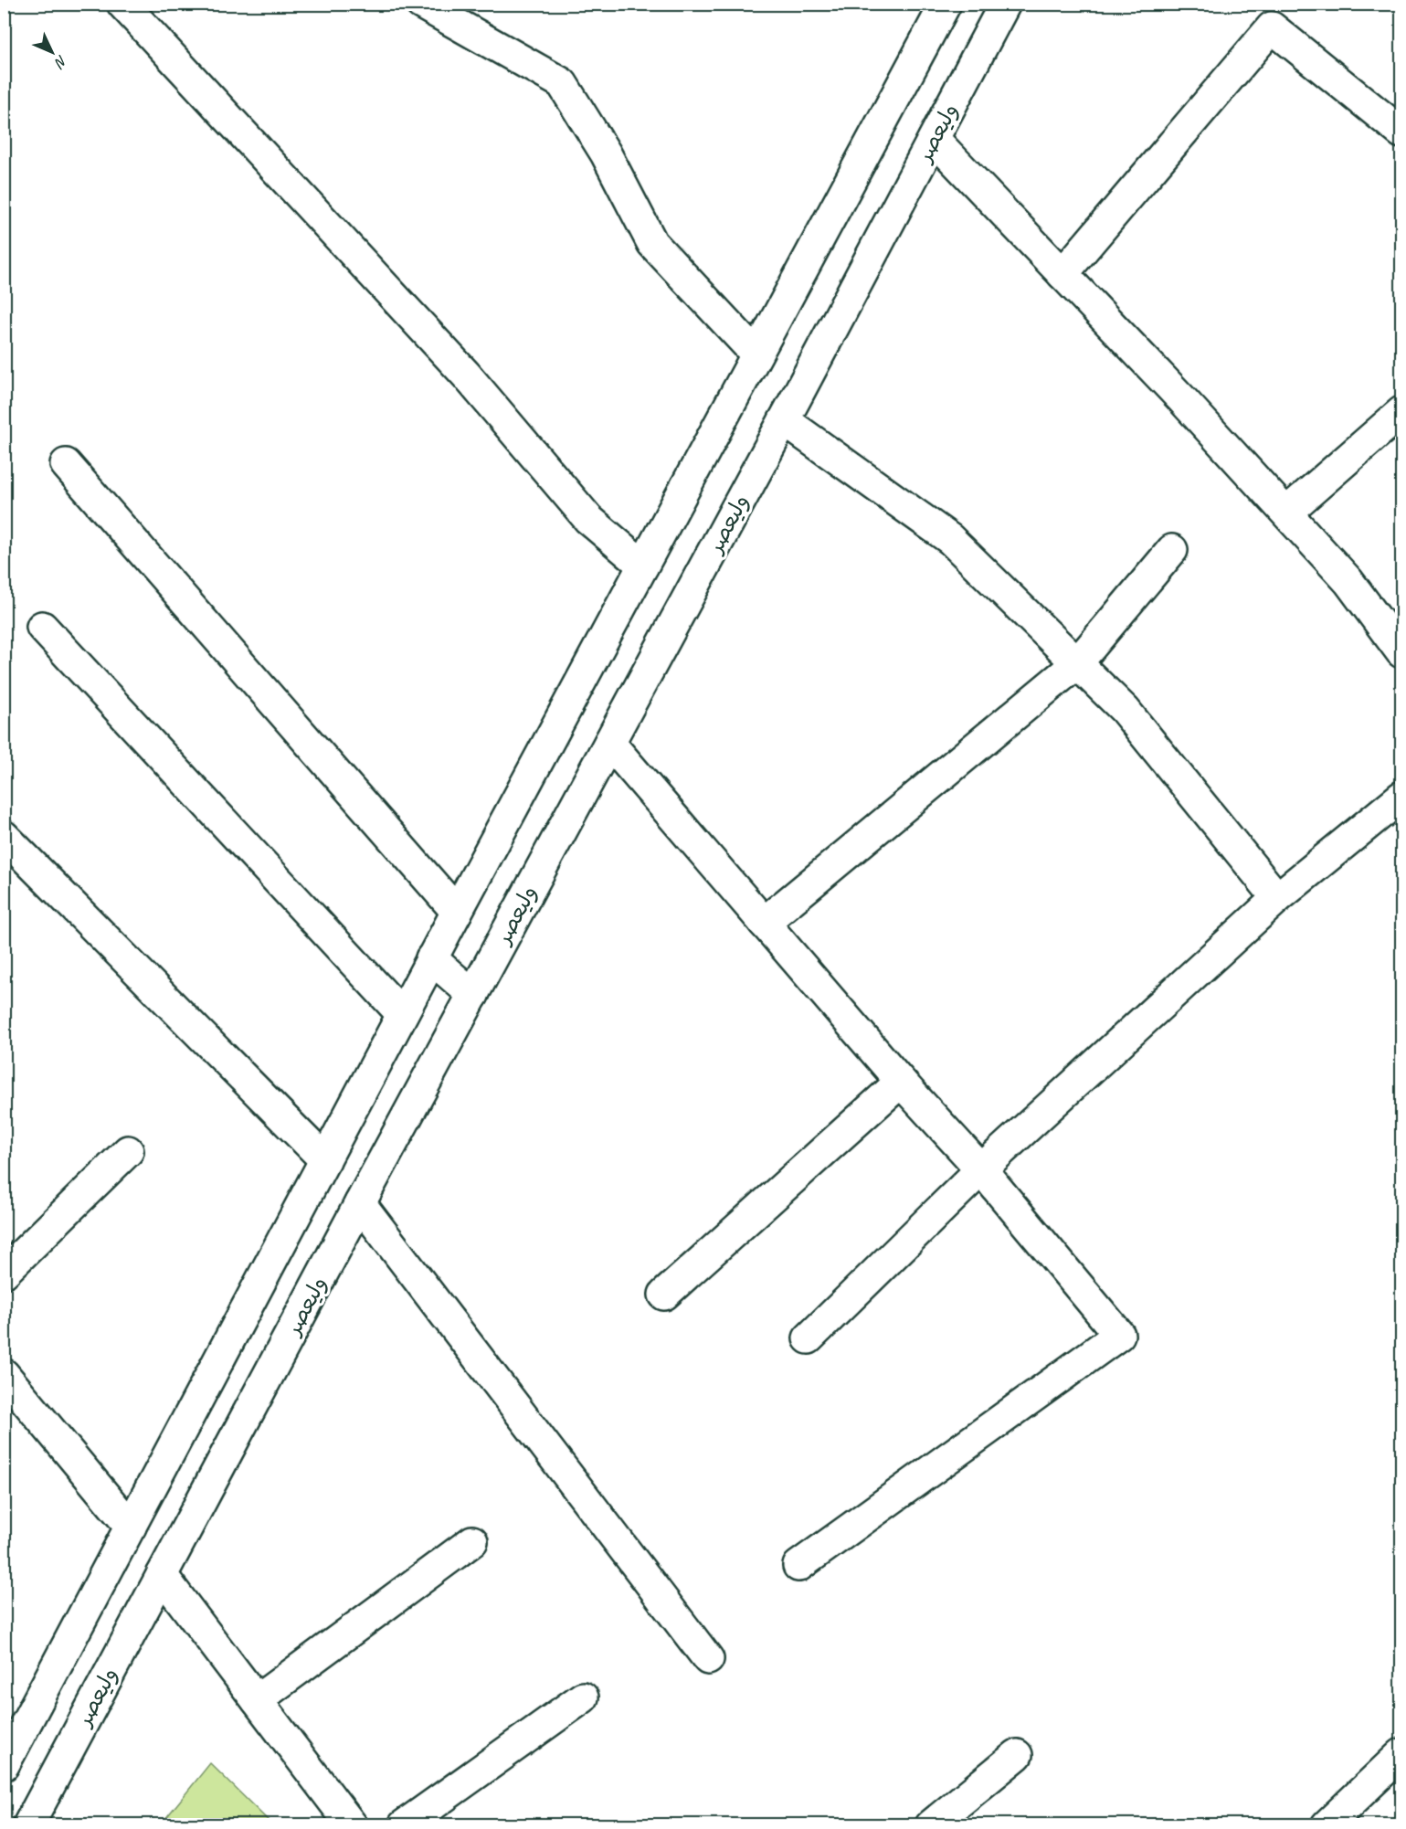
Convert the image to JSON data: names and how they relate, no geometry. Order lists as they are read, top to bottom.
{
  "streets": {
    "street": ["ولیعصر"]
  },
  "north": "bottom right"
}
